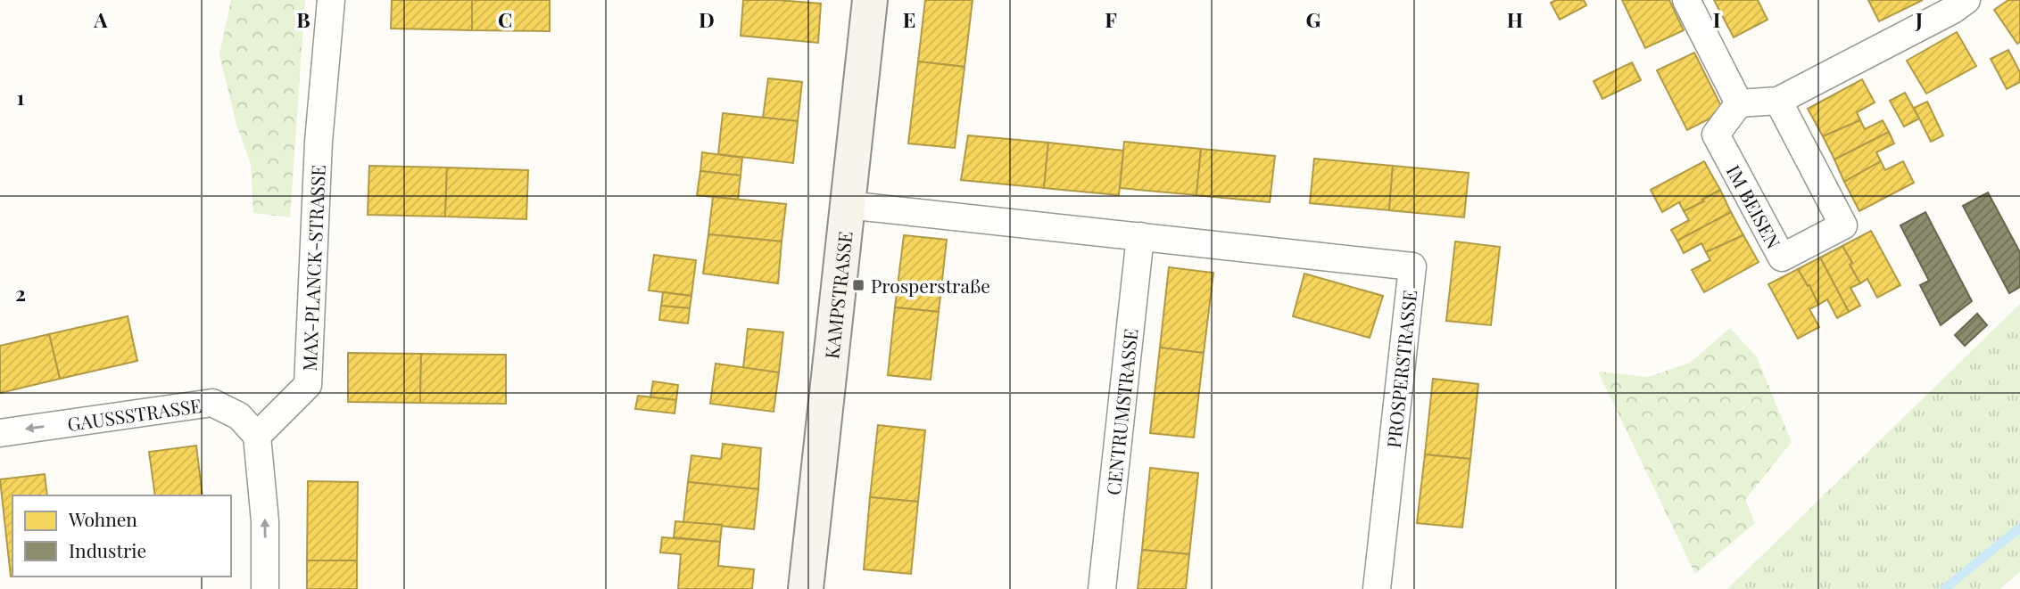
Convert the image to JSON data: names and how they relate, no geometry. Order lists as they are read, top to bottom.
{
  "streets": {
    "street": [
      "IM BEISEN",
      "MAX-PLANCK-STRASSE",
      "KAMPSTRASSE",
      "PROSPERSTRASSE",
      "CENTRUMSTRASSE",
      "GAUSSSTRASSE"
    ]
  },
  "crossings": [
    ["MAX-PLANCK-STRASSE", "GAUSSSTRASSE"],
    ["KAMPSTRASSE", "PROSPERSTRASSE"],
    ["PROSPERSTRASSE", "CENTRUMSTRASSE"]
  ],
  "one_way": ["GAUSSSTRASSE"],
  "places": {
    "transit": ["Prosperstraße"]
  },
  "legend": ["Wohnen", "Industrie"],
  "grid": {
    "columns": [
      "A",
      "B",
      "C",
      "D",
      "E",
      "F",
      "G",
      "H",
      "I",
      "J"
    ],
    "rows": ["1", "2"]
  }
}
